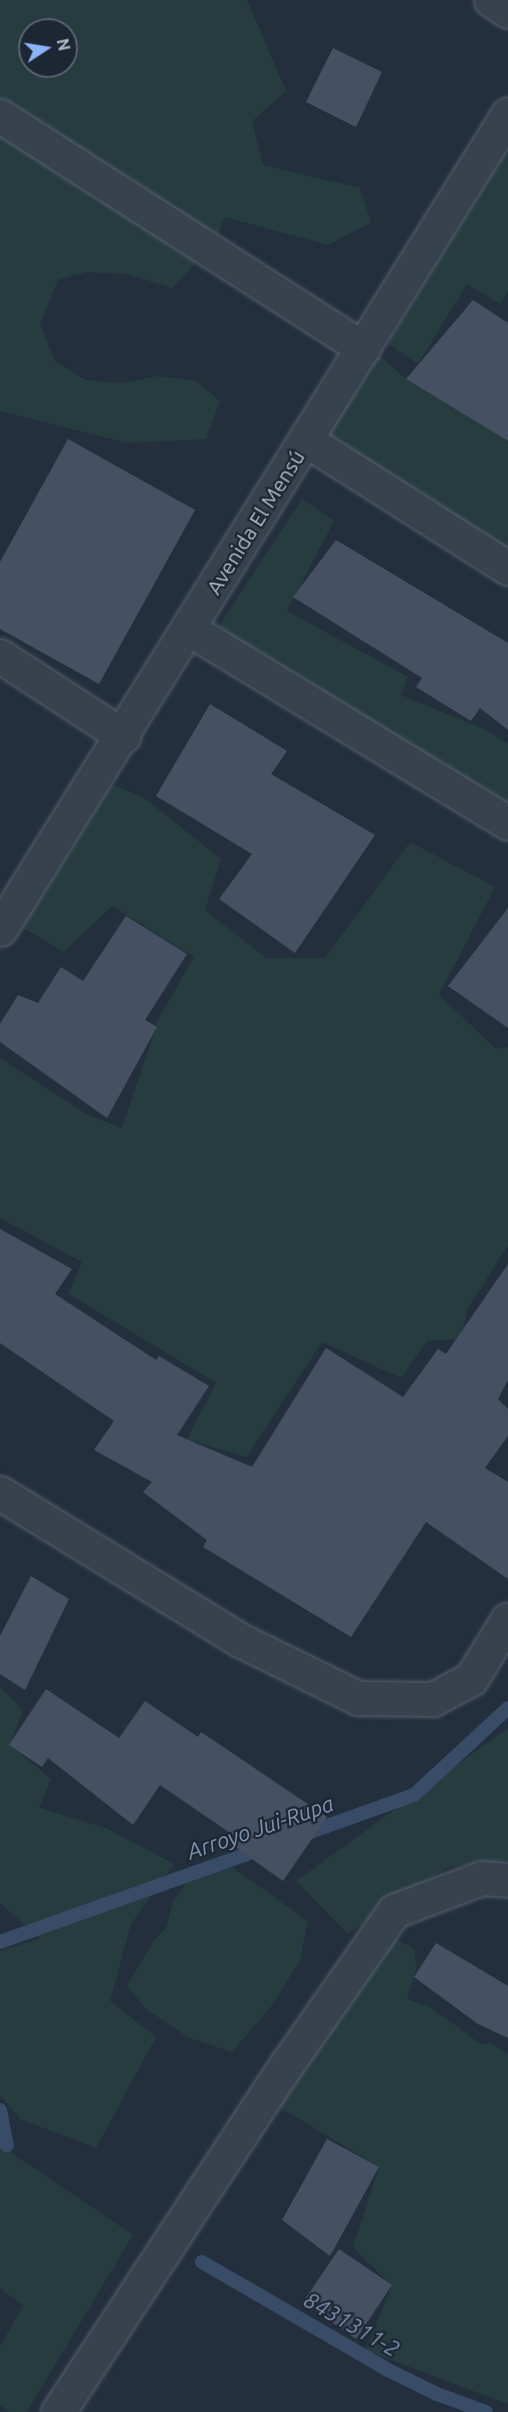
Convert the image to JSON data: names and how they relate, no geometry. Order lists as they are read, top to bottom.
{
  "streets": {
    "street": ["Avenida El Mensú"]
  },
  "water": ["Arroyo Jui-Rupa", "8431311-2"],
  "north": "right"
}
